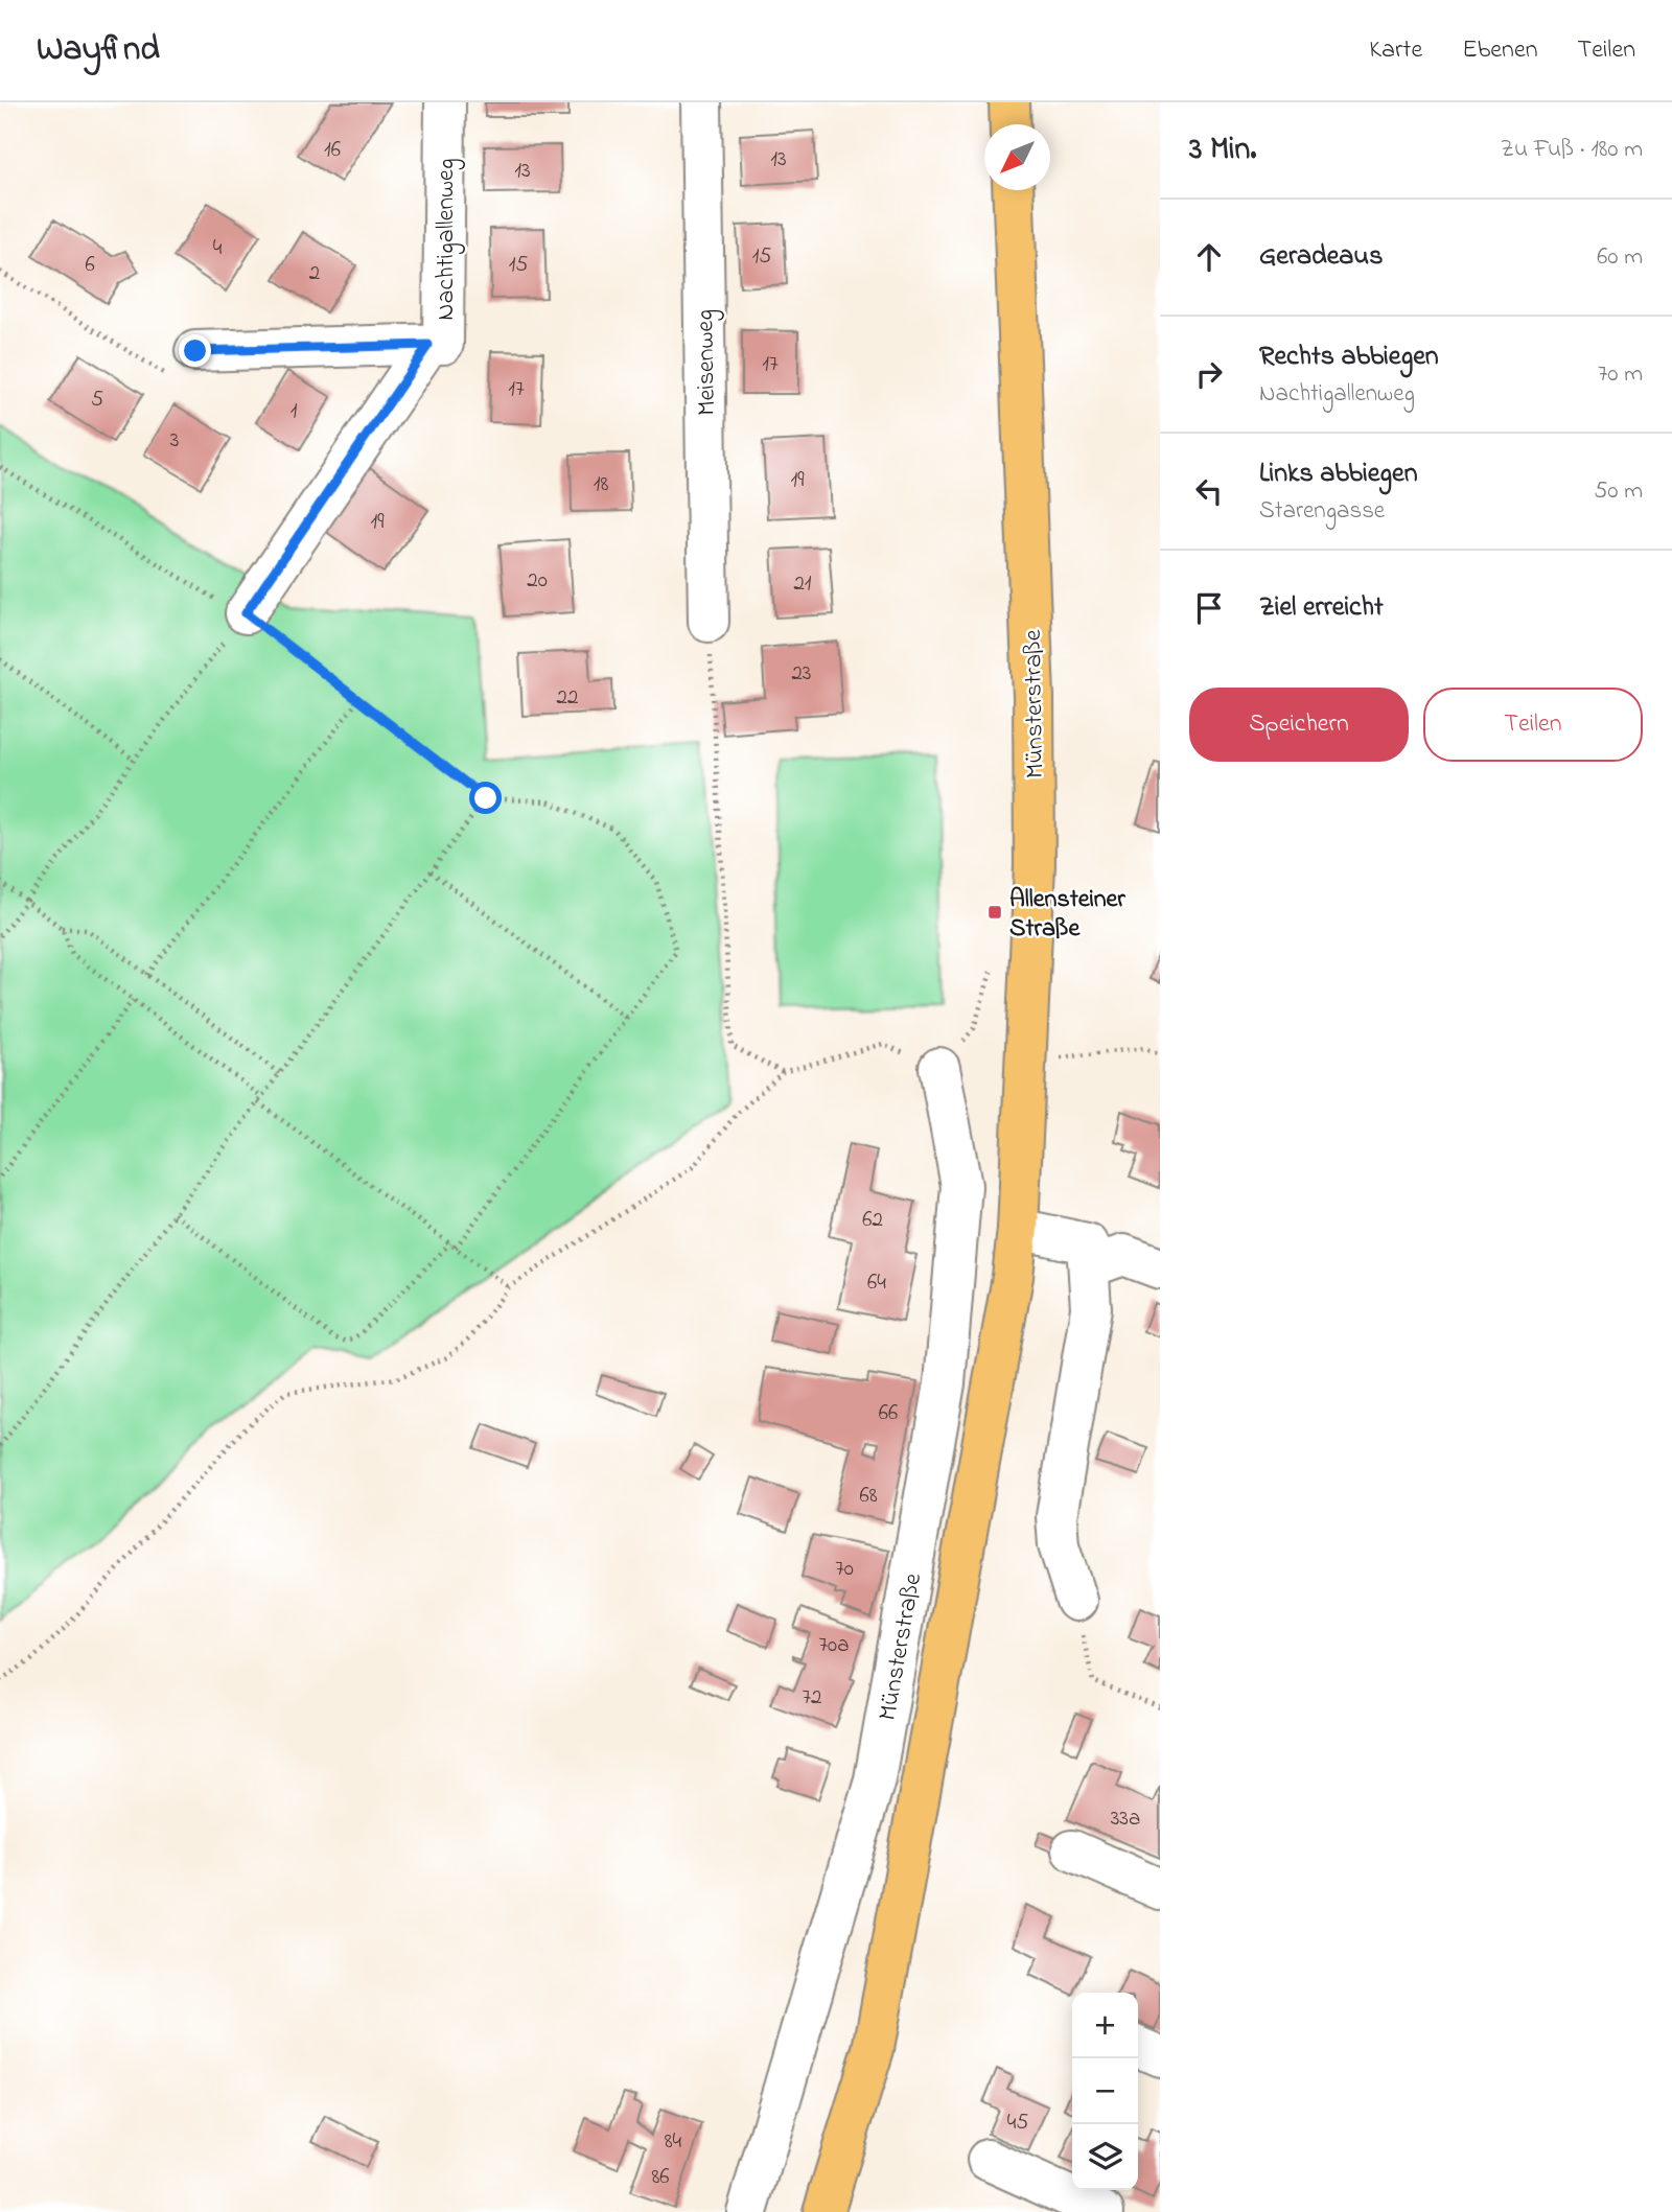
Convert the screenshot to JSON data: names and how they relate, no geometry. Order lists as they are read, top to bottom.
{
  "streets": {
    "main road": ["Münsterstraße"],
    "street": ["Nachtigallenweg", "Meisenweg"]
  },
  "places": {
    "transit": ["Allensteiner Straße"]
  },
  "house_numbers": [
    "16",
    "13",
    "13",
    "4",
    "15",
    "6",
    "15",
    "2",
    "17",
    "17",
    "5",
    "1",
    "3",
    "19",
    "18",
    "19",
    "20",
    "21",
    "23",
    "22",
    "62",
    "64",
    "66",
    "68",
    "70",
    "70a",
    "72",
    "33a",
    "45",
    "84",
    "86"
  ],
  "north": "bottom left",
  "page": {
    "header": "Wayfind",
    "nav": ["Karte", "Ebenen", "Teilen"],
    "heading": ["3 Min.", "Zu Fuß · 180 m"],
    "list": [
      ["Geradeaus", "60 m"],
      ["Rechts abbiegen", "Nachtigallenweg", "70 m"],
      ["Links abbiegen", "Starengasse", "50 m"],
      "Ziel erreicht"
    ],
    "buttons": ["Speichern", "Teilen"],
    "map_buttons": ["+", "−"]
  }
}
